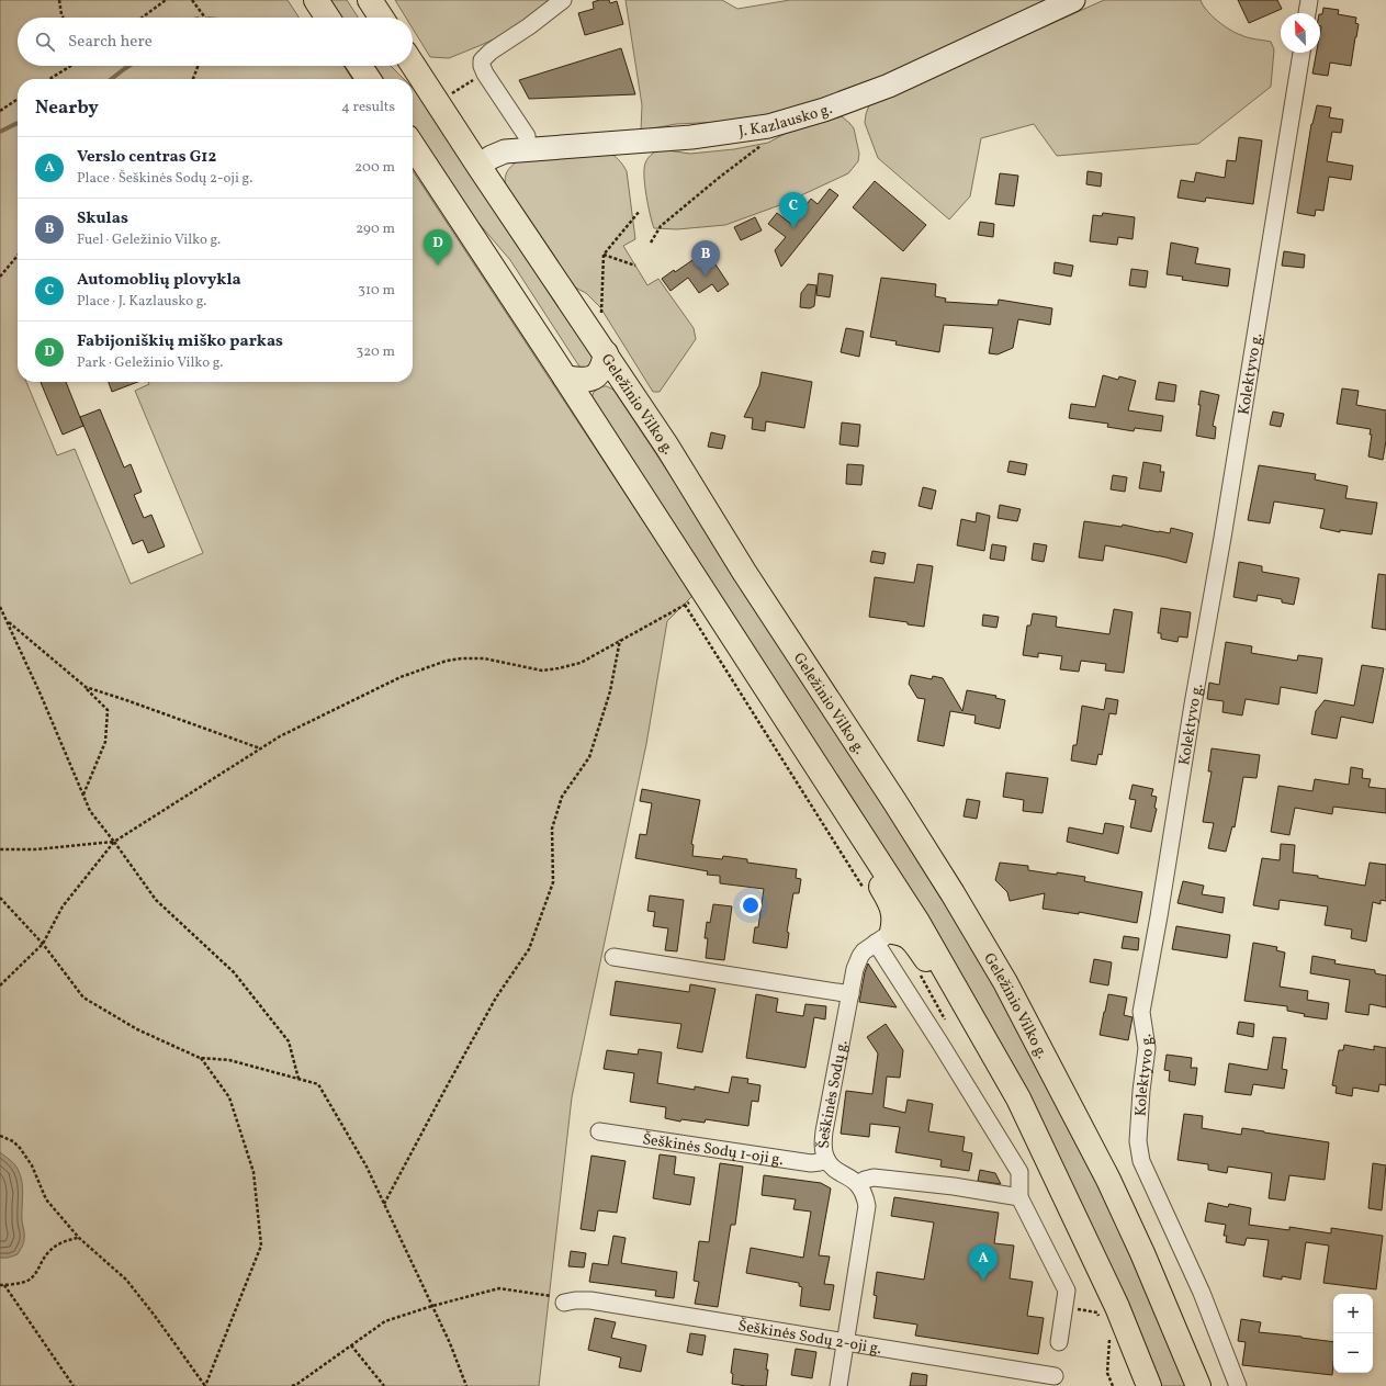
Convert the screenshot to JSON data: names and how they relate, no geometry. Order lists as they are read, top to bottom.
{
  "streets": {
    "highway": ["Geležinio Vilko g."],
    "street": [
      "J. Kazlausko g.",
      "Kolektyvo g.",
      "Šeškinės Sodų g.",
      "Šeškinės Sodų 1-oji g.",
      "Šeškinės Sodų 2-oji g."
    ]
  },
  "crossings": [
    ["J. Kazlausko g.", "Geležinio Vilko g."],
    ["Šeškinės Sodų g.", "Šeškinės Sodų 1-oji g."]
  ],
  "north": "top left",
  "page": {
    "search": "Search here",
    "heading": ["Nearby", "4 results"],
    "list": [
      {
        "mark": "A",
        "name": "Verslo centras G12",
        "note": "Place · Šeškinės Sodų 2-oji g.",
        "value": "200 m"
      },
      {
        "mark": "B",
        "name": "Skulas",
        "note": "Fuel · Geležinio Vilko g.",
        "value": "290 m"
      },
      {
        "mark": "C",
        "name": "Automoblių plovykla",
        "note": "Place · J. Kazlausko g.",
        "value": "310 m"
      },
      {
        "mark": "D",
        "name": "Fabijoniškių miško parkas",
        "note": "Park · Geležinio Vilko g.",
        "value": "320 m"
      }
    ],
    "pins": [
      "C",
      "D",
      "B",
      "A"
    ],
    "map_buttons": ["+", "−"]
  }
}
